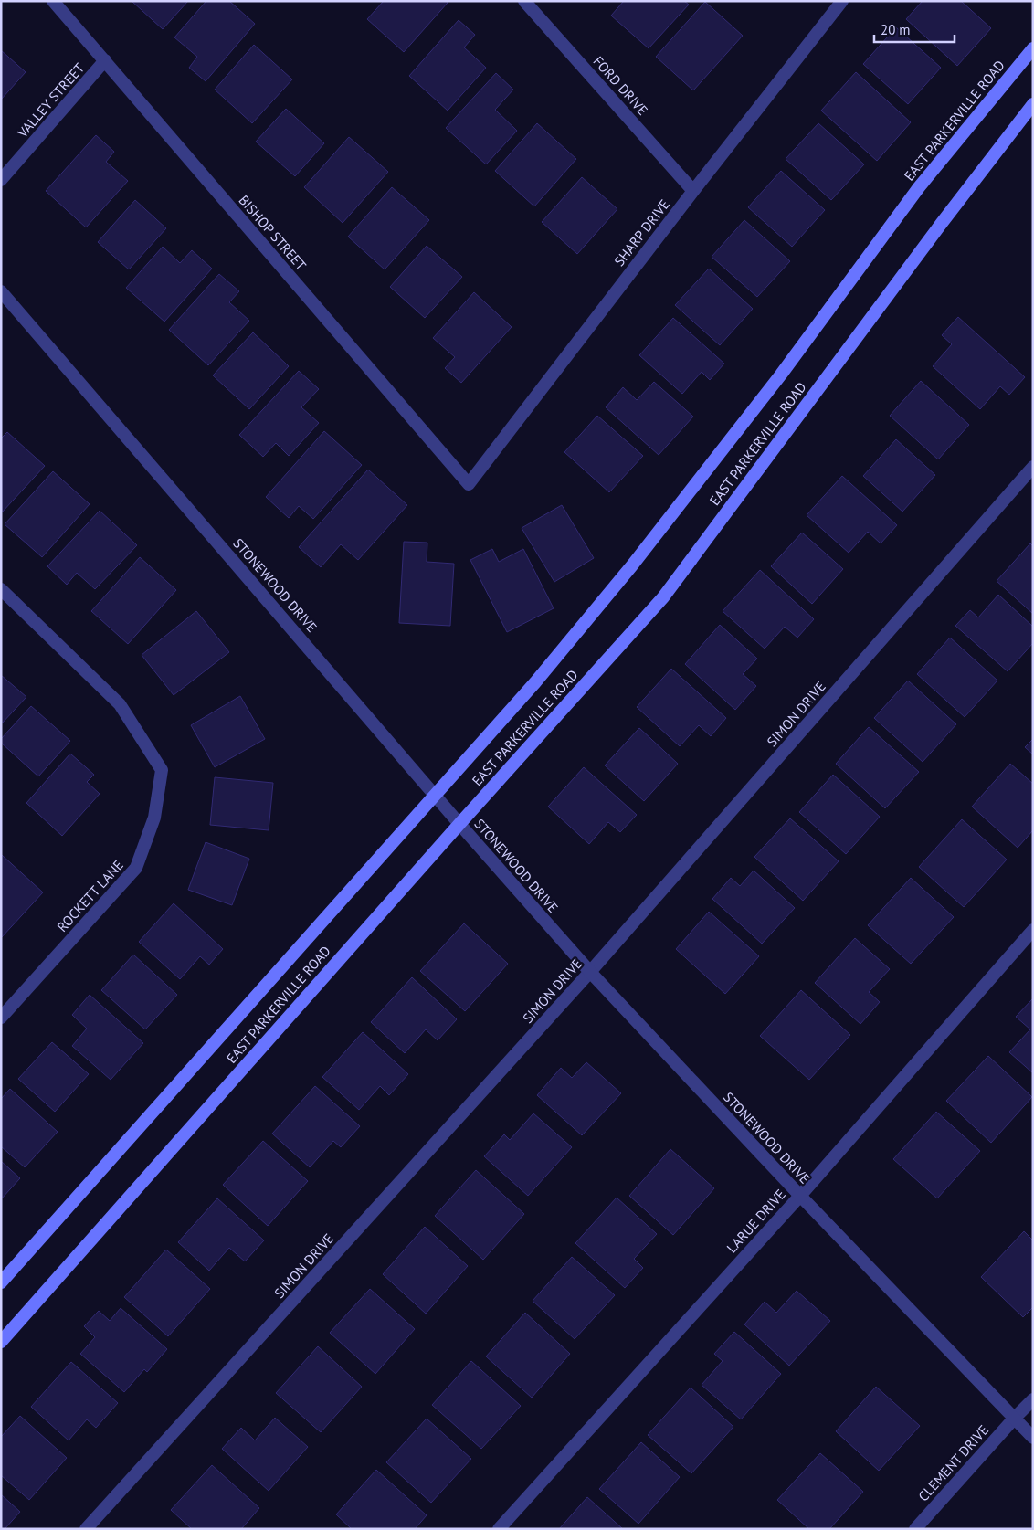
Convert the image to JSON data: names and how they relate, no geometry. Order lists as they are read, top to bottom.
{
  "streets": {
    "main road": ["EAST PARKERVILLE ROAD"],
    "street": [
      "FORD DRIVE",
      "VALLEY STREET",
      "BISHOP STREET",
      "SHARP DRIVE",
      "STONEWOOD DRIVE",
      "SIMON DRIVE",
      "ROCKETT LANE",
      "LARUE DRIVE",
      "CLEMENT DRIVE"
    ]
  },
  "crossings": [
    ["FORD DRIVE", "SHARP DRIVE"],
    ["VALLEY STREET", "BISHOP STREET"],
    ["EAST PARKERVILLE ROAD", "STONEWOOD DRIVE"],
    ["BISHOP STREET", "SHARP DRIVE"],
    ["STONEWOOD DRIVE", "SIMON DRIVE"],
    ["STONEWOOD DRIVE", "LARUE DRIVE"],
    ["STONEWOOD DRIVE", "CLEMENT DRIVE"]
  ],
  "scale_bar": "20 m"
}
